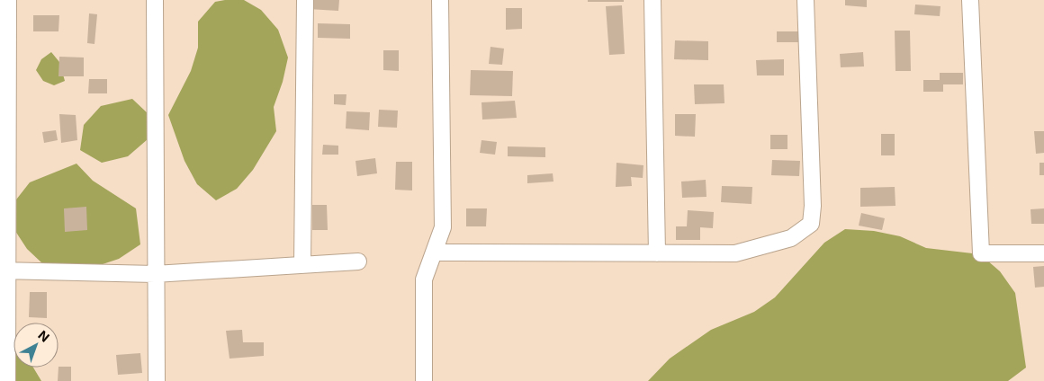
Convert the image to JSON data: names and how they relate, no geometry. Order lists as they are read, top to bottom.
{
  "north": "top right"
}
